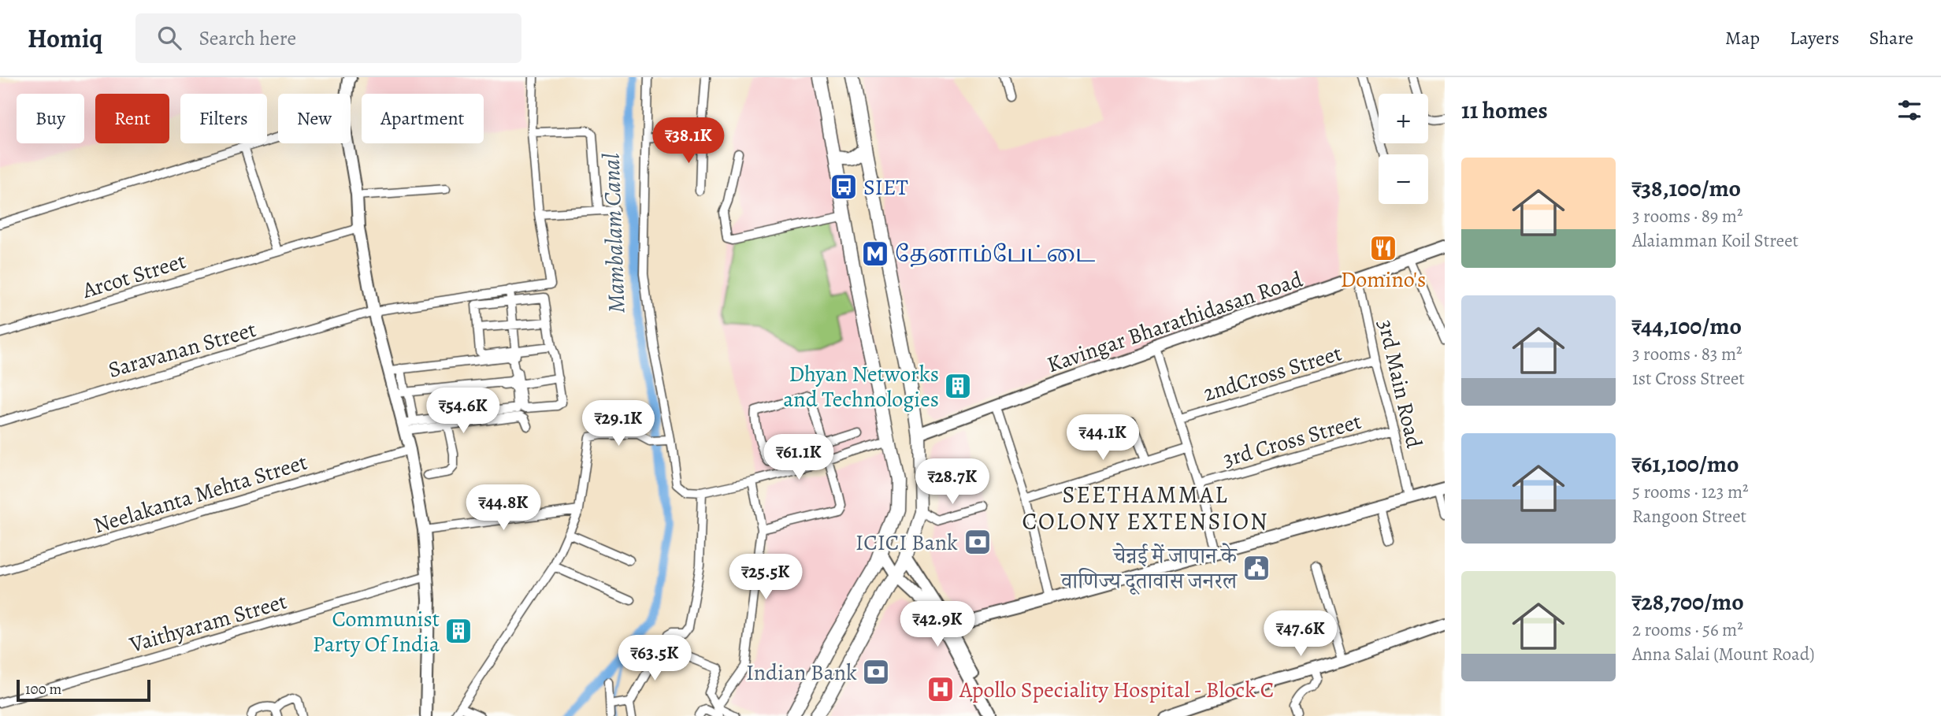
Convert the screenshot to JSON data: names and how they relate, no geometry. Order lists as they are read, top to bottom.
{
  "streets": {
    "street": [
      "Arcot Street",
      "Kavingar Bharathidasan Road",
      "Saravanan Street",
      "2ndCross Street",
      "3rd Main Road",
      "3rd Cross Street",
      "Neelakanta Mehta Street",
      "Vaithyaram Street"
    ]
  },
  "crossings": [
    ["Kavingar Bharathidasan Road", "3rd Main Road"],
    ["2ndCross Street", "3rd Main Road"],
    ["3rd Main Road", "3rd Cross Street"]
  ],
  "districts": ["SEETHAMMAL COLONY EXTENSION"],
  "water": ["Mambalam Canal"],
  "places": {
    "bus stop": ["SIET"],
    "restaurant": ["Domino's"],
    "metro station": ["தேனாம்பேட்டை"],
    "building": ["Dhyan Networks and Technologies", "Communist Party Of India"],
    "bank": ["ICICI Bank", "Indian Bank"],
    "public building": ["चेन्नई में जापान के वाणिज्य दूतावास जनरल"],
    "hospital": ["Apollo Speciality Hospital - Block C"]
  },
  "scale_bar": "100 m",
  "page": {
    "header": "Homiq",
    "search": "Search here",
    "nav": ["Map", "Layers", "Share"],
    "heading": "11 homes",
    "map_buttons": ["+", "−"],
    "chip": [
      "Buy",
      "Rent",
      "Filters",
      "New",
      "Apartment"
    ],
    "price": [
      "₹38.1K",
      "₹54.6K",
      "₹29.1K",
      "₹44.1K",
      "₹61.1K",
      "₹28.7K",
      "₹44.8K",
      "₹25.5K",
      "₹42.9K",
      "₹47.6K",
      "₹63.5K"
    ],
    "list": [
      {
        "name": "₹38,100/mo",
        "note": "3 rooms · 89 m² · Alaiamman Koil Street"
      },
      {
        "name": "₹44,100/mo",
        "note": "3 rooms · 83 m² · 1st Cross Street"
      },
      {
        "name": "₹61,100/mo",
        "note": "5 rooms · 123 m² · Rangoon Street"
      },
      {
        "name": "₹28,700/mo",
        "note": "2 rooms · 56 m² · Anna Salai (Mount Road)"
      }
    ],
    "scale": "100 m"
  }
}
